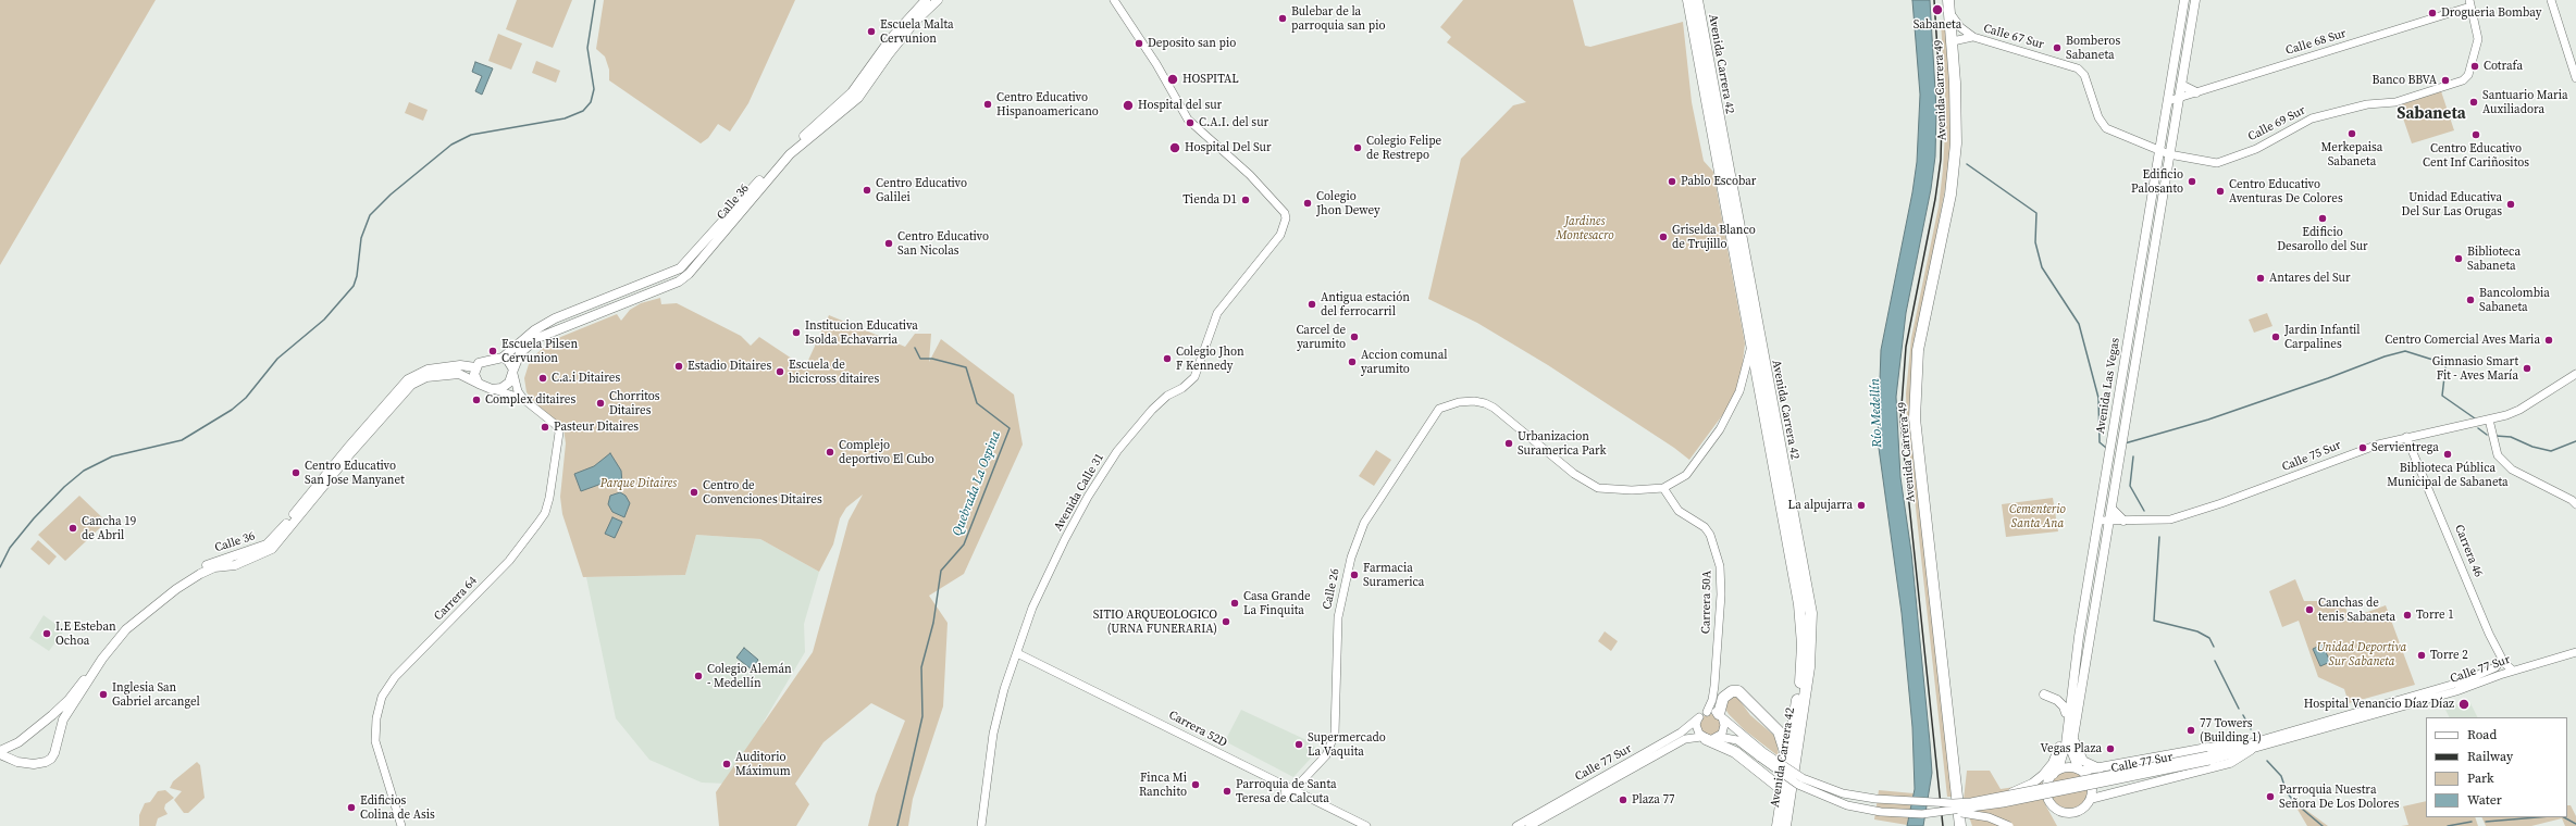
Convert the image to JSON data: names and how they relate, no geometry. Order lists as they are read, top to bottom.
{
  "streets": {
    "highway": ["Avenida Carrera 42", "Avenida Carrera 49"],
    "main road": ["Calle 36", "Avenida Las Vegas"],
    "street": [
      "Calle 67 Sur",
      "Calle 68 Sur",
      "Calle 69 Sur",
      "Calle 75 Sur",
      "Avenida Calle 31",
      "Carrera 46",
      "Calle 26",
      "Carrera 64",
      "Carrera 50A",
      "Calle 77 Sur",
      "Carrera 52D"
    ]
  },
  "crossings": [
    ["Calle 67 Sur", "Avenida Carrera 49"],
    ["Calle 67 Sur", "Calle 69 Sur"],
    ["Calle 68 Sur", "Calle 69 Sur"],
    ["Calle 68 Sur", "Avenida Las Vegas"],
    ["Calle 69 Sur", "Avenida Las Vegas"],
    ["Calle 36", "Carrera 64"],
    ["Avenida Las Vegas", "Calle 75 Sur"],
    ["Calle 75 Sur", "Carrera 46"],
    ["Avenida Calle 31", "Carrera 52D"],
    ["Carrera 46", "Calle 77 Sur"],
    ["Calle 26", "Carrera 50A"],
    ["Calle 26", "Carrera 52D"],
    ["Carrera 50A", "Calle 77 Sur"]
  ],
  "districts": ["Sabaneta"],
  "water": ["Río Medellín", "Quebrada La Ospina"],
  "parks": [
    "Jardines Montesacro",
    "Parque Ditaires",
    "Cementerio Santa Ana",
    "Unidad Deportiva Sur Sabaneta"
  ],
  "places": [
    "Sabaneta",
    "Drogueria Bombay",
    "Bulebar de la parroquia san pio",
    "Escuela Malta Cervunion",
    "Deposito san pio",
    "Bomberos Sabaneta",
    "Cotrafa",
    "HOSPITAL",
    "Banco BBVA",
    "Santuario Maria Auxiliadora",
    "Centro Educativo Hispanoamericano",
    "Hospital del sur",
    "C.A.I. del sur",
    "Merkepaisa Sabaneta",
    "Centro Educativo Cent Inf Cariñositos",
    "Hospital Del Sur",
    "Colegio Felipe de Restrepo",
    "Pablo Escobar",
    "Edificio Palosanto",
    "Centro Educativo Galilei",
    "Centro Educativo Aventuras De Colores",
    "Tienda D1",
    "Colegio Jhon Dewey",
    "Unidad Educativa Del Sur Las Orugas",
    "Edificio Desarollo del Sur",
    "Griselda Blanco de Trujillo",
    "Centro Educativo San Nicolas",
    "Biblioteca Sabaneta",
    "Antares del Sur",
    "Bancolombia Sabaneta",
    "Antigua estación del ferrocarril",
    "Institucion Educativa Isolda Echavarria",
    "Carcel de yarumito",
    "Jardin Infantil Carpalines",
    "Centro Comercial Aves Maria",
    "Escuela Pilsen Cervunion",
    "Colegio Jhon F Kennedy",
    "Accion comunal yarumito",
    "Estadio Ditaires",
    "Gimnasio Smart Fit - Aves María",
    "Escuela de bicicross ditaires",
    "C.a.i Ditaires",
    "Complex ditaires",
    "Chorritos Ditaires",
    "Pasteur Ditaires",
    "Urbanizacion Suramerica Park",
    "Servientrega",
    "Complejo deportivo El Cubo",
    "Biblioteca Pública Municipal de Sabaneta",
    "Centro Educativo San Jose Manyanet",
    "Centro de Convenciones Ditaires",
    "La alpujarra",
    "Cancha 19 de Abril",
    "Farmacia Suramerica",
    "Casa Grande La Finquita",
    "Canchas de tenis Sabaneta",
    "Torre 1",
    "SITIO ARQUEOLOGICO (URNA FUNERARIA)",
    "I.E Esteban Ochoa",
    "Torre 2",
    "Colegio Alemán - Medellín",
    "Inglesia San Gabriel arcangel",
    "Hospital Venancio Díaz Díaz",
    "77 Towers (Building 1)",
    "Supermercado La Vaquita",
    "Vegas Plaza",
    "Auditorio Máximum",
    "Finca Mi Ranchito",
    "Parroquia de Santa Teresa de Calcuta",
    "Parroquia Nuestra Señora De Los Dolores",
    "Plaza 77",
    "Edificios Colina de Asis"
  ],
  "legend": [
    "Road",
    "Railway",
    "Park",
    "Water"
  ]
}
